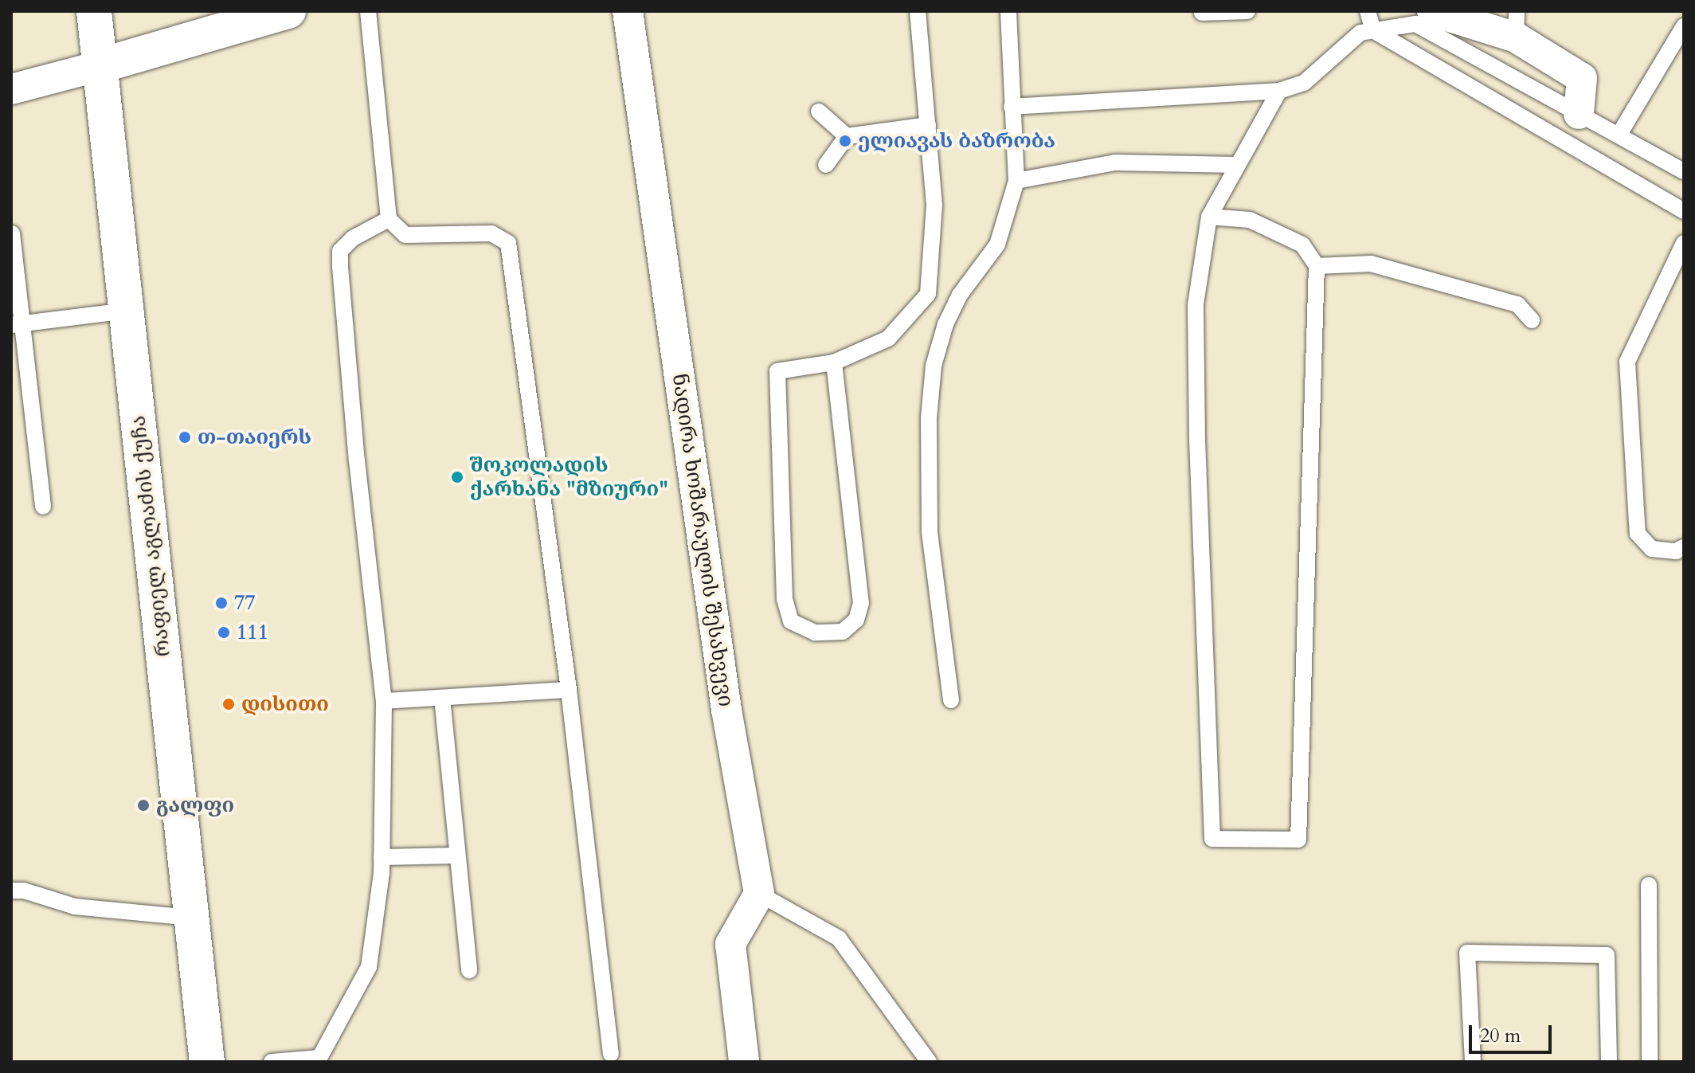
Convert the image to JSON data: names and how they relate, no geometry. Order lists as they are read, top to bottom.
{
  "streets": {
    "street": ["რაფიელ აგლაძის ქუჩა", "ნადირა ხოშარაულის შესახვევი"]
  },
  "places": [
    "ელიავას ბაზრობა",
    "თ-თაიერს",
    "შოკოლადის ქარხანა \"მზიური\"",
    "77",
    "111",
    "დისითი",
    "გალფი"
  ],
  "scale_bar": "20 m"
}
